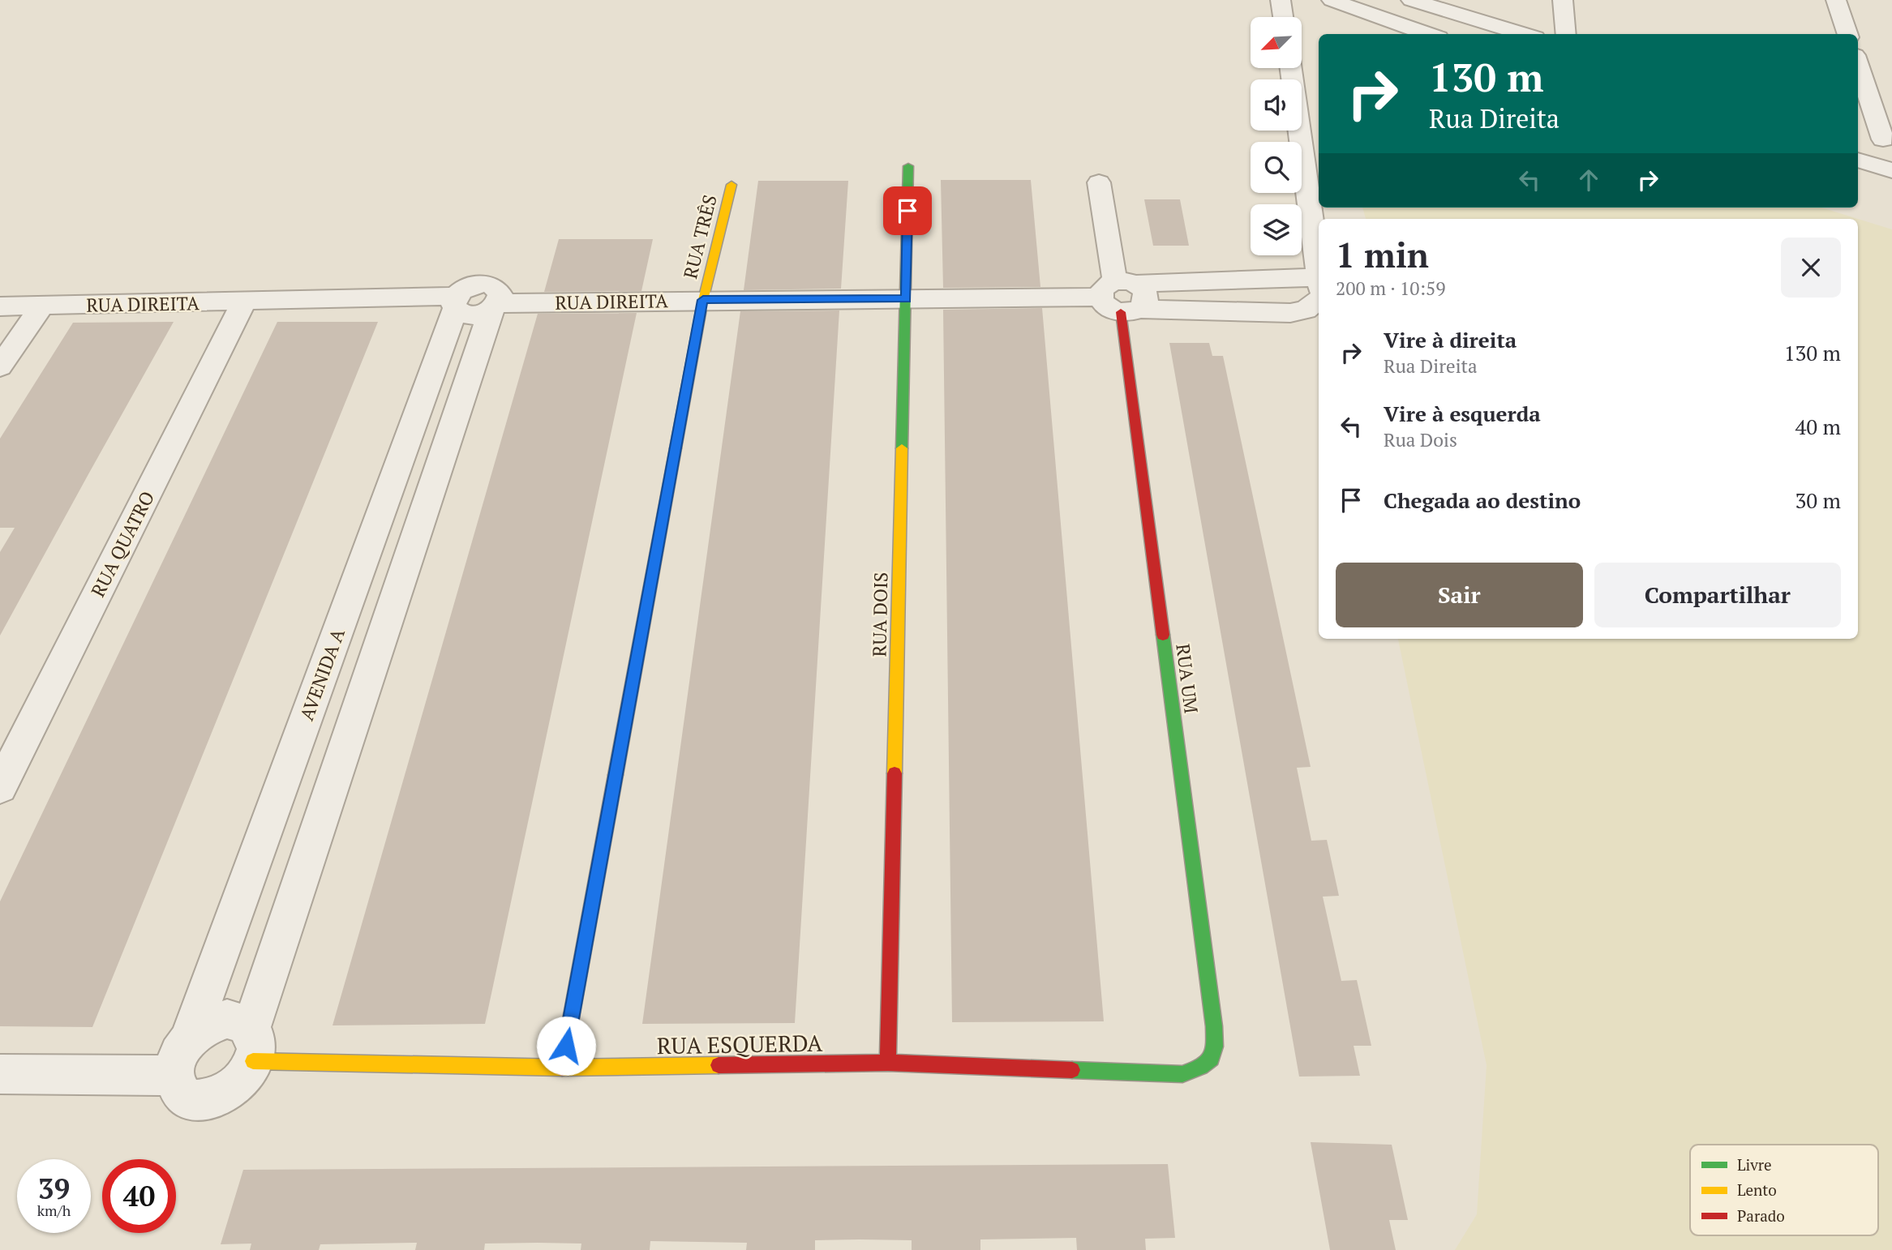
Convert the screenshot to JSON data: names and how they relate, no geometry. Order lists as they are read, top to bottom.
{
  "streets": {
    "street": [
      "RUA TRÊS",
      "RUA DIREITA",
      "RUA QUATRO",
      "RUA DOIS",
      "AVENIDA A",
      "RUA UM",
      "RUA ESQUERDA"
    ]
  },
  "crossings": [
    ["RUA TRÊS", "RUA DIREITA"],
    ["RUA TRÊS", "RUA ESQUERDA"],
    ["RUA DIREITA", "RUA QUATRO"],
    ["RUA DIREITA", "RUA DOIS"],
    ["RUA DIREITA", "AVENIDA A"],
    ["RUA DOIS", "RUA ESQUERDA"],
    ["AVENIDA A", "RUA ESQUERDA"],
    ["RUA UM", "RUA ESQUERDA"]
  ],
  "legend": ["Livre", "Lento", "Parado"],
  "north": "bottom left",
  "page": {
    "turn": ["130 m", "Rua Direita"],
    "heading": ["1 min", "200 m · 10:59"],
    "list": [
      {
        "name": "Vire à direita",
        "note": "Rua Direita",
        "value": "130 m"
      },
      {
        "name": "Vire à esquerda",
        "note": "Rua Dois",
        "value": "40 m"
      },
      {
        "name": "Chegada ao destino",
        "value": "30 m"
      }
    ],
    "buttons": ["Sair", "Compartilhar"],
    "speed": "39 km/h",
    "limit": "40"
  }
}
